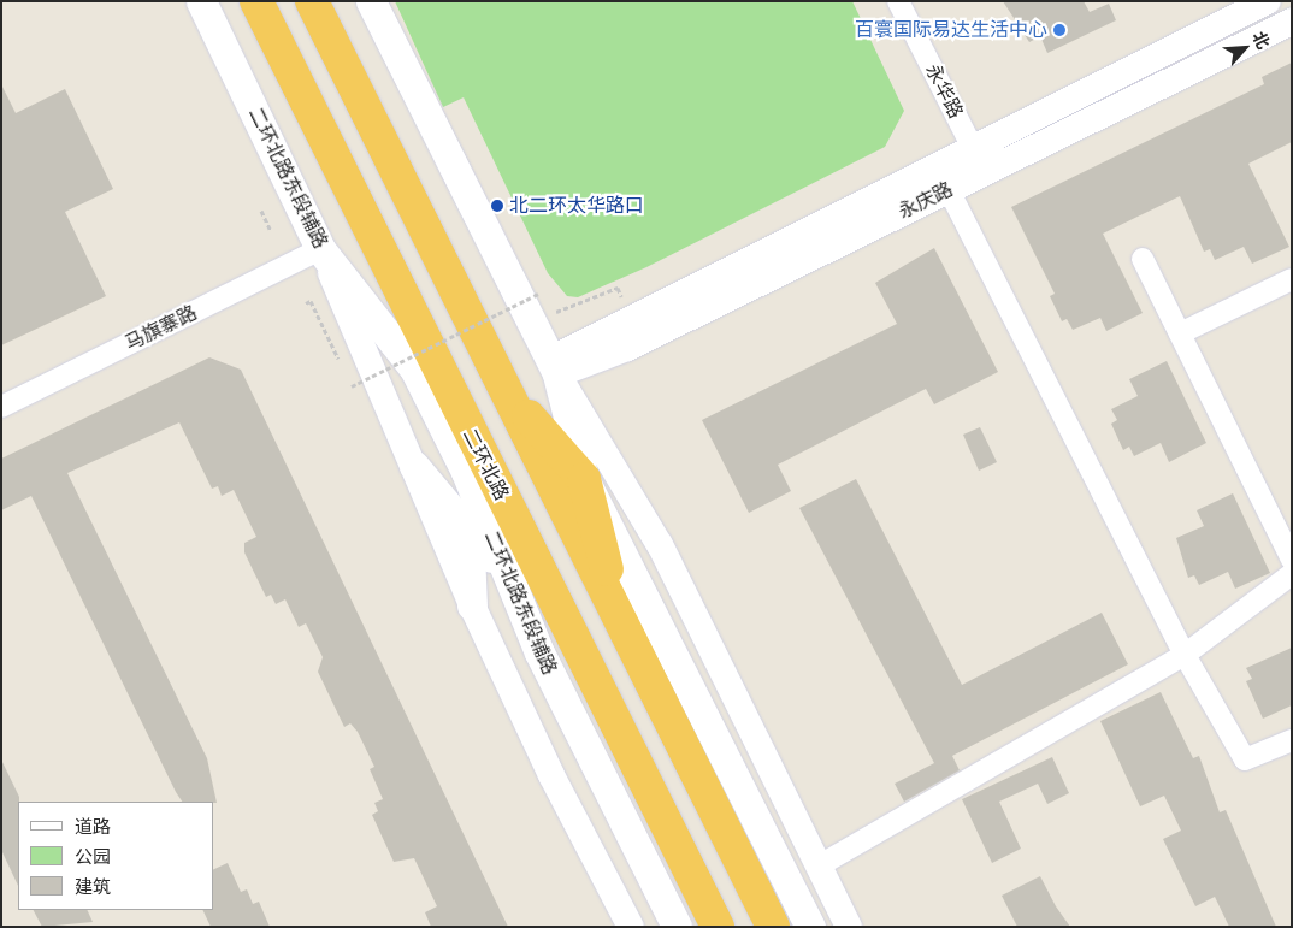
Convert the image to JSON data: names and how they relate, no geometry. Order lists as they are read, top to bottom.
{
  "streets": {
    "highway": ["二环北路"],
    "main road": ["二环北路东段辅路"],
    "street": ["永华路", "永庆路", "马旗寨路"]
  },
  "crossings": [
    ["永华路", "永庆路"],
    ["二环北路东段辅路", "马旗寨路"]
  ],
  "places": ["百寰国际易达生活中心", "北二环太华路口"],
  "legend": ["道路", "公园", "建筑"],
  "north": "top right"
}
